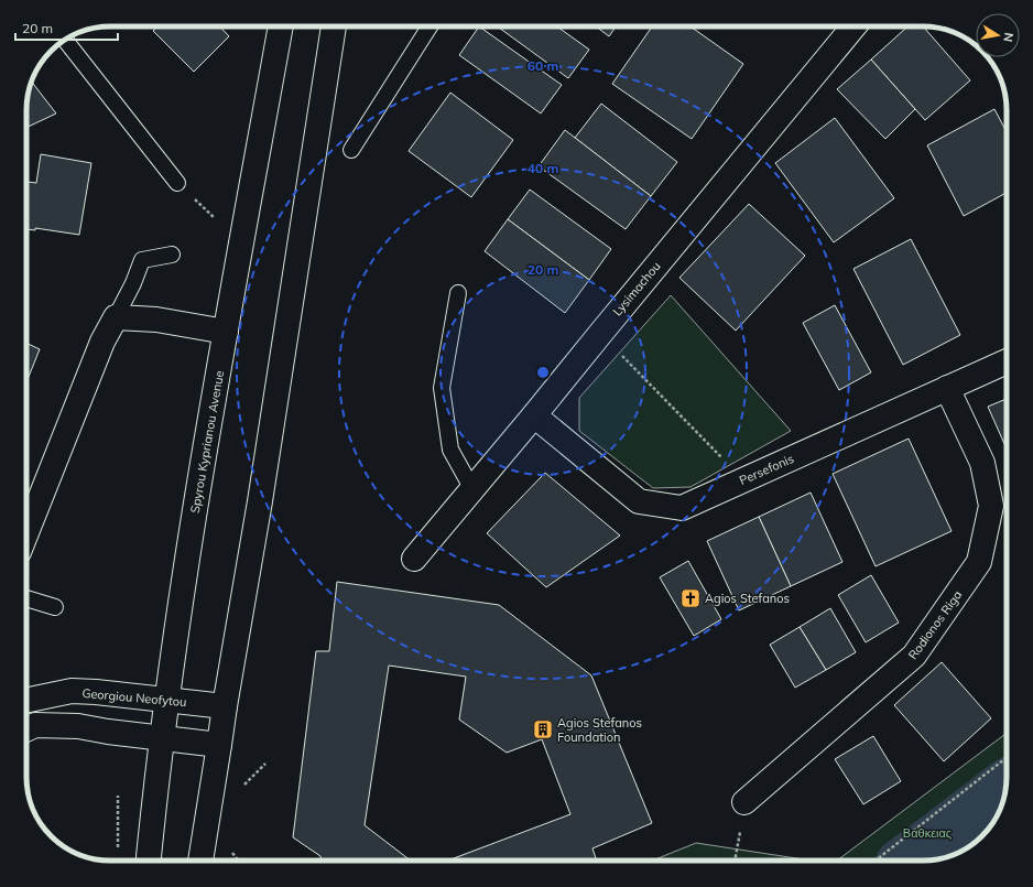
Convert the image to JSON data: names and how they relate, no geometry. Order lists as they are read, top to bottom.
{
  "streets": {
    "street": [
      "Lysimachou",
      "Spyrou Kyprianou Avenue",
      "Persefonis",
      "Rodionos Riga",
      "Georgiou Neofytou"
    ]
  },
  "crossings": [
    ["Lysimachou", "Persefonis"],
    ["Spyrou Kyprianou Avenue", "Georgiou Neofytou"],
    ["Persefonis", "Rodionos Riga"]
  ],
  "parks": ["Βαθκειας"],
  "places": {
    "church": ["Agios Stefanos"],
    "building": ["Agios Stefanos Foundation"]
  },
  "scale_bar": "20 m",
  "north": "right",
  "rings": ["60 m", "40 m", "20 m"]
}
